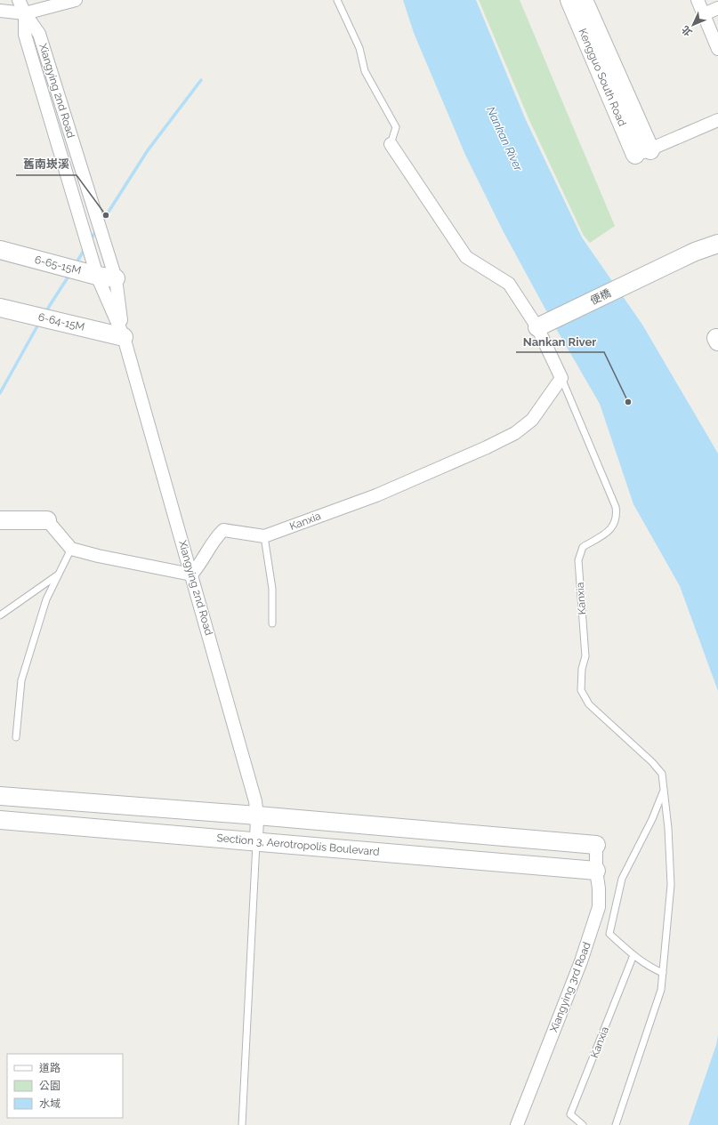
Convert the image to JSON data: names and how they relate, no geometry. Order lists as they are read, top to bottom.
{
  "streets": {
    "street": [
      "Kengguo South Road",
      "Xiangying 2nd Road",
      "6-65-15M",
      "便橋",
      "6-64-15M",
      "Kanxia",
      "Section 3, Aerotropolis Boulevard",
      "Xiangying 3rd Road"
    ]
  },
  "crossings": [
    ["Xiangying 2nd Road", "6-65-15M"],
    ["Xiangying 2nd Road", "6-64-15M"],
    ["Xiangying 2nd Road", "Section 3, Aerotropolis Boulevard"],
    ["便橋", "Kanxia"],
    ["Section 3, Aerotropolis Boulevard", "Xiangying 3rd Road"]
  ],
  "water": ["Nankan River"],
  "places": ["舊南崁溪", "Nankan River"],
  "legend": ["道路", "公園", "水域"],
  "north": "bottom left"
}
